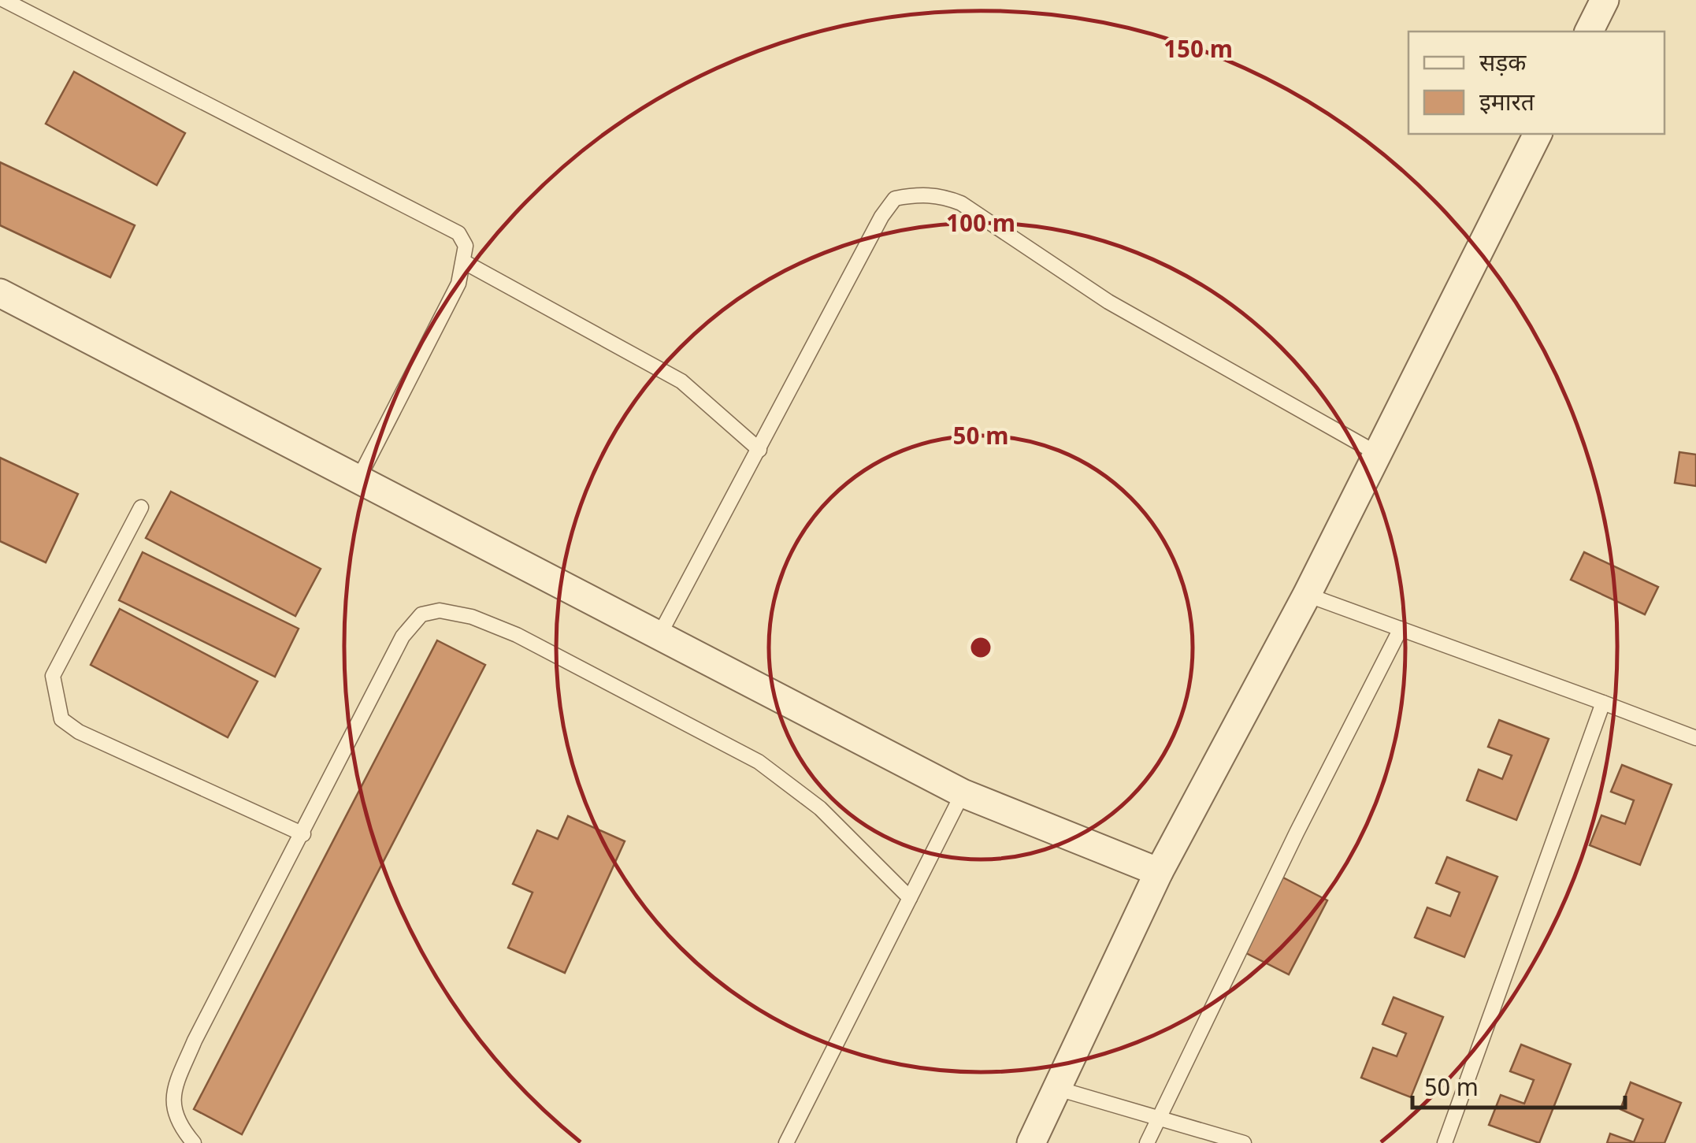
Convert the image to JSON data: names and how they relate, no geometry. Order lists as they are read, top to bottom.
{
  "legend": ["सड़क", "इमारत"],
  "scale_bar": "50 m",
  "rings": ["150 m", "100 m", "50 m"]
}
